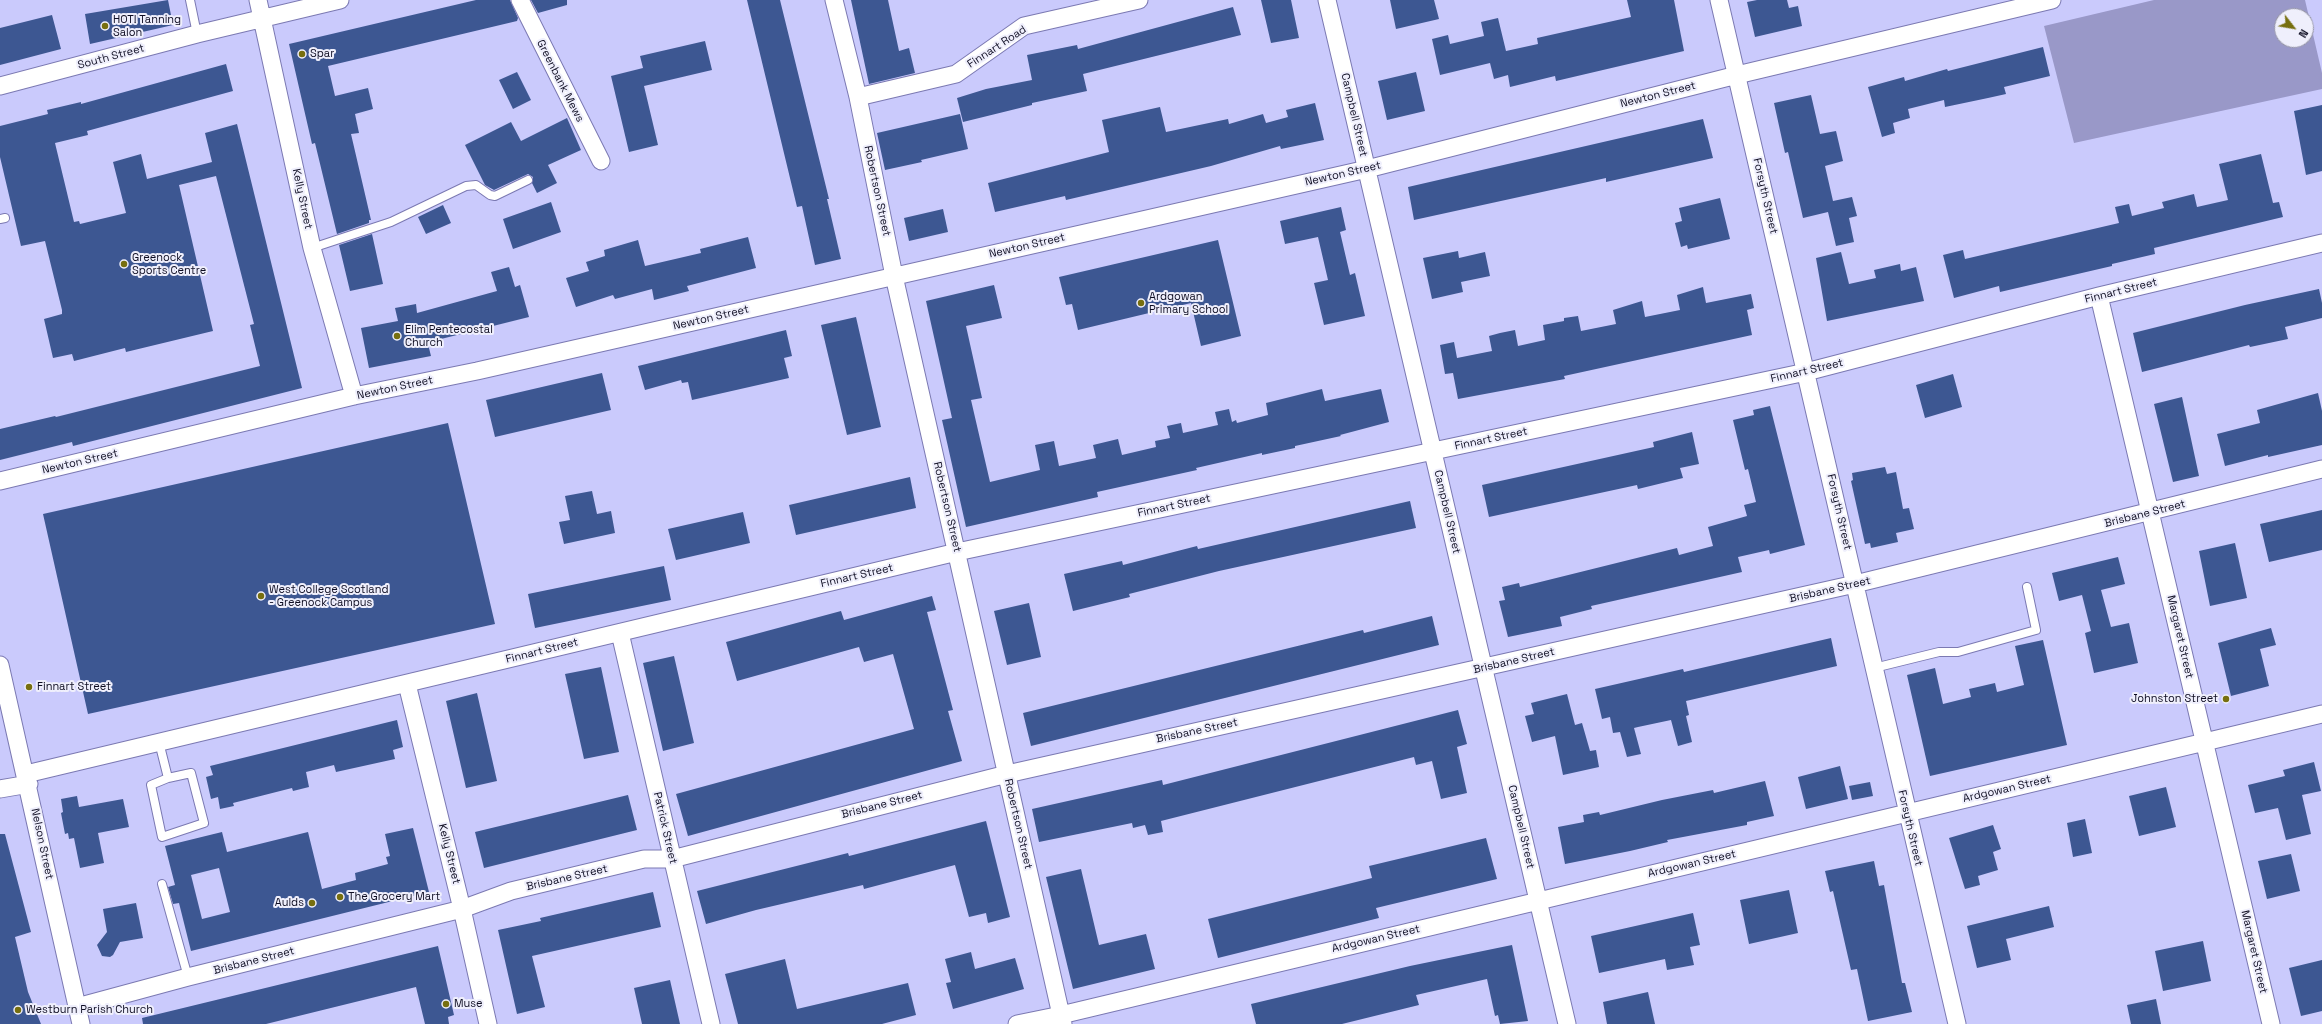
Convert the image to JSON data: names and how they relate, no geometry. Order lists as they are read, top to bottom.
{
  "streets": {
    "street": [
      "Finnart Road",
      "South Street",
      "Greenbank Mews",
      "Newton Street",
      "Campbell Street",
      "Robertson Street",
      "Forsyth Street",
      "Kelly Street",
      "Finnart Street",
      "Brisbane Street",
      "Margaret Street",
      "Ardgowan Street",
      "Patrick Street",
      "Nelson Street"
    ]
  },
  "crossings": [
    ["Finnart Road", "Robertson Street"],
    ["South Street", "Kelly Street"],
    ["Newton Street", "Campbell Street"],
    ["Newton Street", "Robertson Street"],
    ["Newton Street", "Forsyth Street"],
    ["Newton Street", "Kelly Street"],
    ["Campbell Street", "Finnart Street"],
    ["Campbell Street", "Brisbane Street"],
    ["Campbell Street", "Ardgowan Street"],
    ["Robertson Street", "Finnart Street"],
    ["Robertson Street", "Brisbane Street"],
    ["Robertson Street", "Ardgowan Street"],
    ["Forsyth Street", "Finnart Street"],
    ["Forsyth Street", "Brisbane Street"],
    ["Forsyth Street", "Ardgowan Street"],
    ["Kelly Street", "Finnart Street"],
    ["Kelly Street", "Brisbane Street"],
    ["Finnart Street", "Margaret Street"],
    ["Finnart Street", "Patrick Street"],
    ["Finnart Street", "Nelson Street"],
    ["Brisbane Street", "Margaret Street"],
    ["Brisbane Street", "Patrick Street"],
    ["Brisbane Street", "Nelson Street"],
    ["Margaret Street", "Ardgowan Street"]
  ],
  "places": [
    "HOT! Tanning Salon",
    "Spar",
    "Greenock Sports Centre",
    "Ardgowan Primary School",
    "Elim Pentecostal Church",
    "West College Scotland - Greenock Campus",
    "Finnart Street",
    "Johnston Street",
    "The Grocery Mart",
    "Aulds",
    "Muse",
    "Westburn Parish Church"
  ],
  "north": "bottom right"
}
